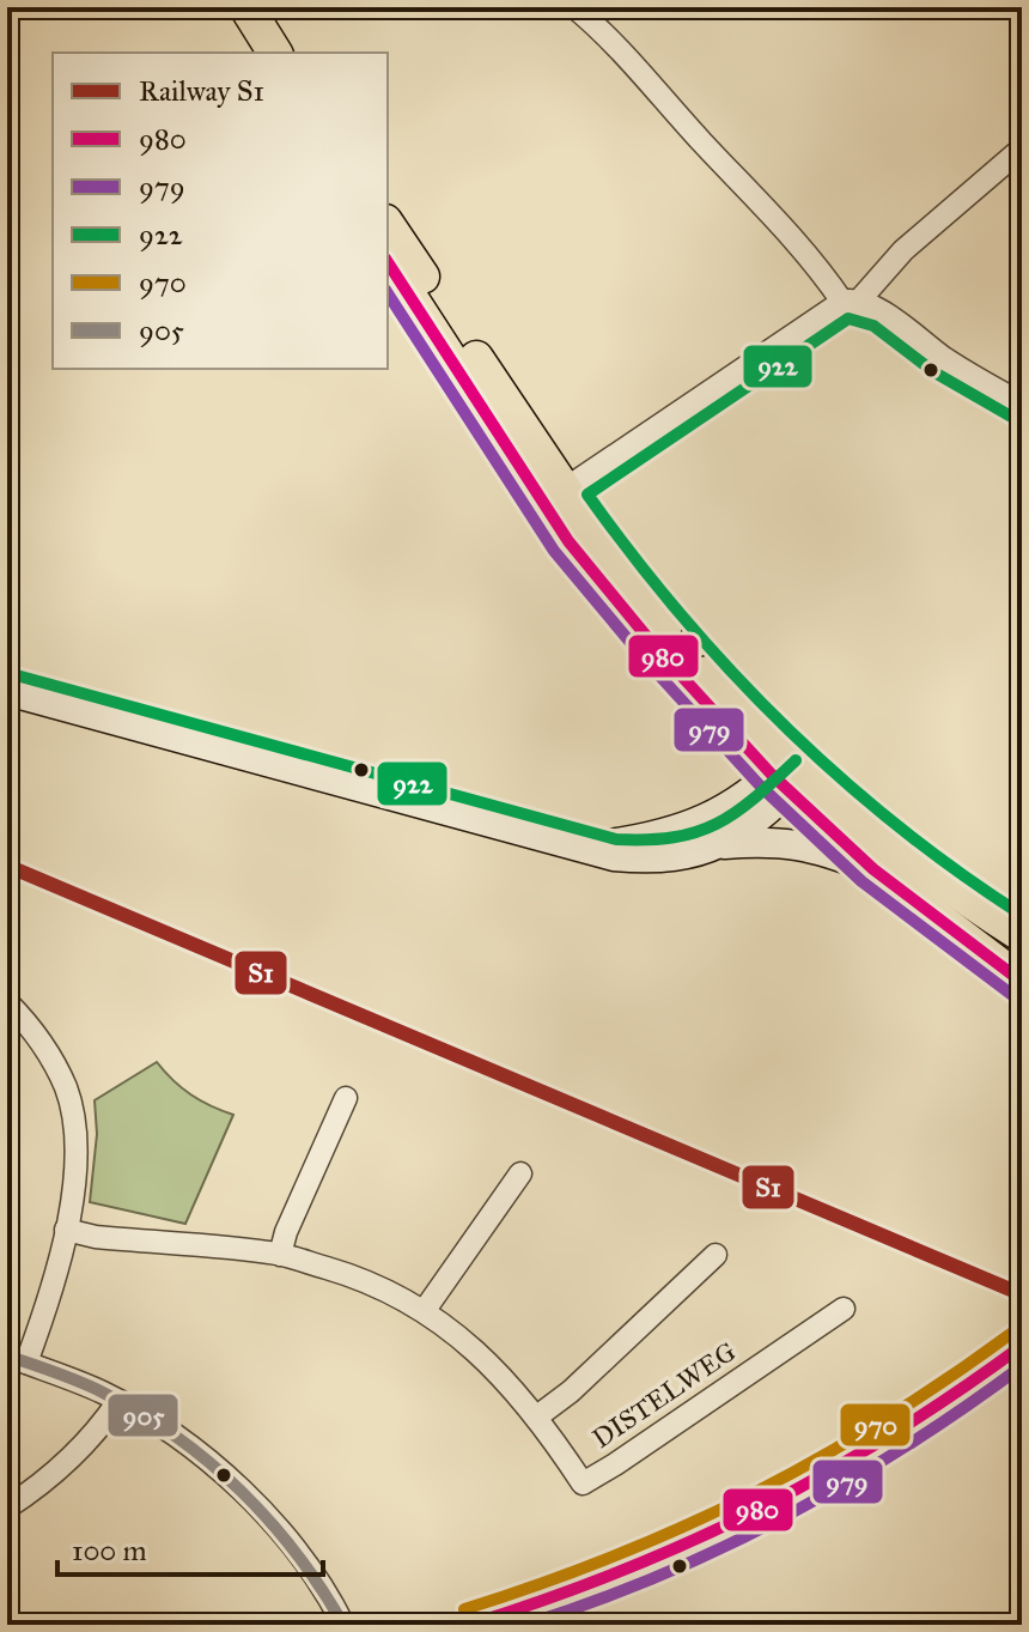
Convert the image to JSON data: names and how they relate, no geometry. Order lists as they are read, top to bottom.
{
  "streets": {
    "street": ["DISTELWEG"]
  },
  "lines": [
    "transit line 980",
    "transit line 979",
    "transit line 922",
    "rail line S1",
    "transit line 970",
    "transit line 905"
  ],
  "legend": [
    "Railway S1",
    "980",
    "979",
    "922",
    "970",
    "905"
  ],
  "scale_bar": "100 m"
}
